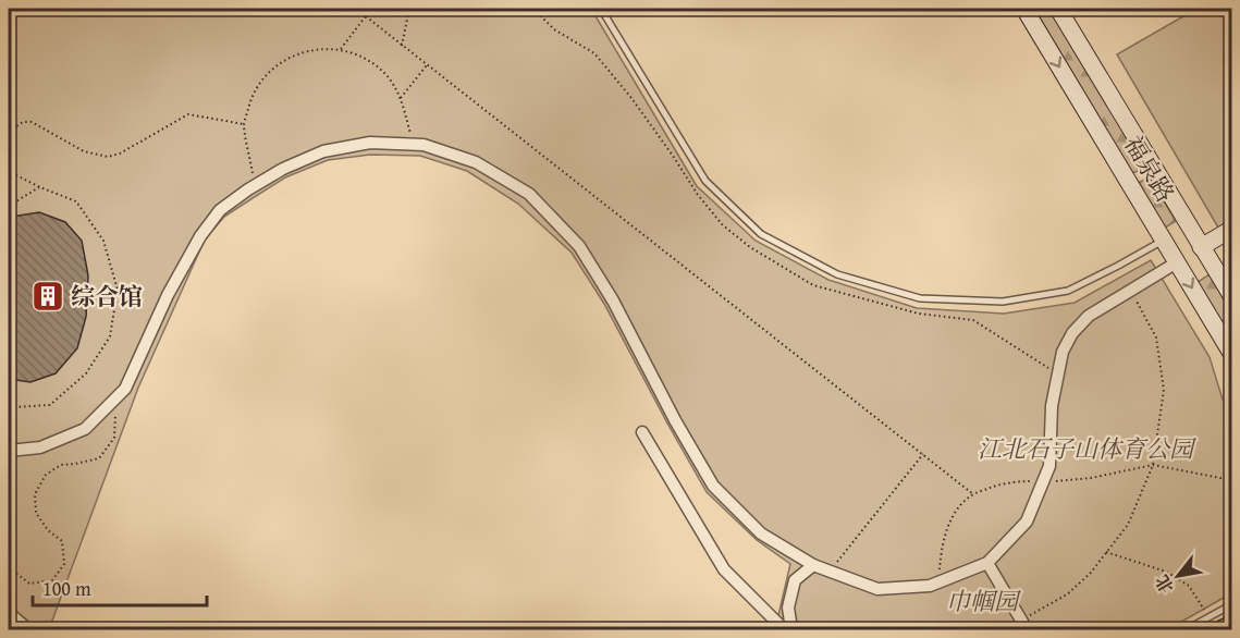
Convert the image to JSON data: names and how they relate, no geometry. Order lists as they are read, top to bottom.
{
  "streets": {
    "main road": ["福泉路"]
  },
  "parks": ["江北石子山体育公园", "巾帼园"],
  "places": {
    "building": ["综合馆"]
  },
  "scale_bar": "100 m",
  "north": "bottom left"
}
